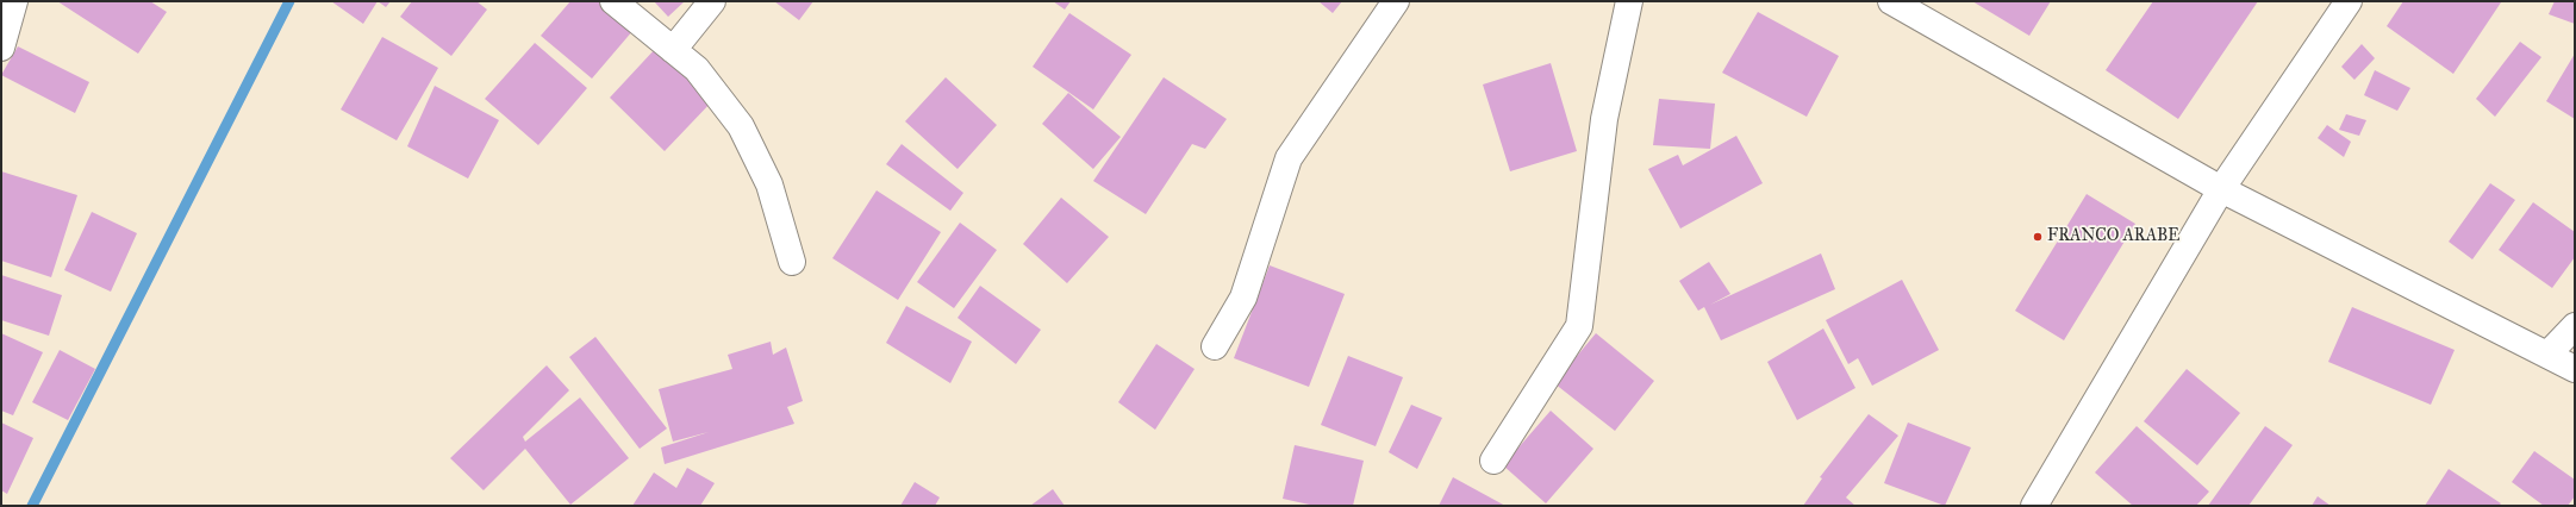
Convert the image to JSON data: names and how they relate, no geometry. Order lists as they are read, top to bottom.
{
  "places": ["FRANCO ARABE"]
}
